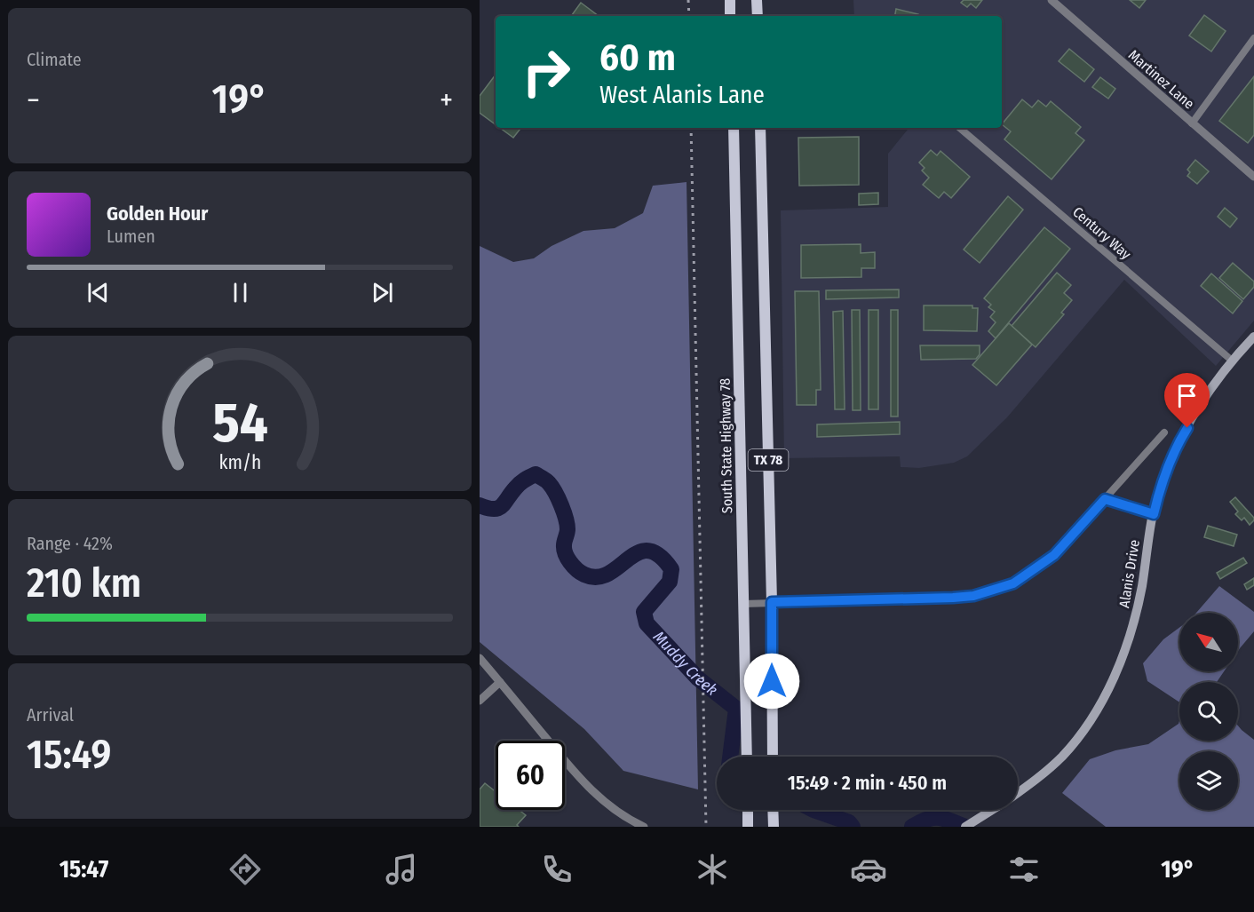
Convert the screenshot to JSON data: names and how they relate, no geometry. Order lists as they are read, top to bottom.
{
  "streets": {
    "main road": ["South State Highway 78", "TX 78", "Alanis Drive"],
    "street": ["Martinez Lane", "Century Way"]
  },
  "crossings": [
    ["Century Way", "Alanis Drive"]
  ],
  "water": ["Muddy Creek"],
  "north": "top left",
  "page": {
    "tile": [
      "Climate",
      ["Range · 42%", "210 km"],
      ["Arrival", "15:49"]
    ],
    "turn": ["60 m", "West Alanis Lane"],
    "heat": ["−", "19°", "+"],
    "song": ["Golden Hour", "Lumen"],
    "limit": "60",
    "trip": "15:49 · 2 min · 450 m",
    "tabs": ["15:47", "19°"],
    "gauge": ["54", "km/h"]
  }
}
